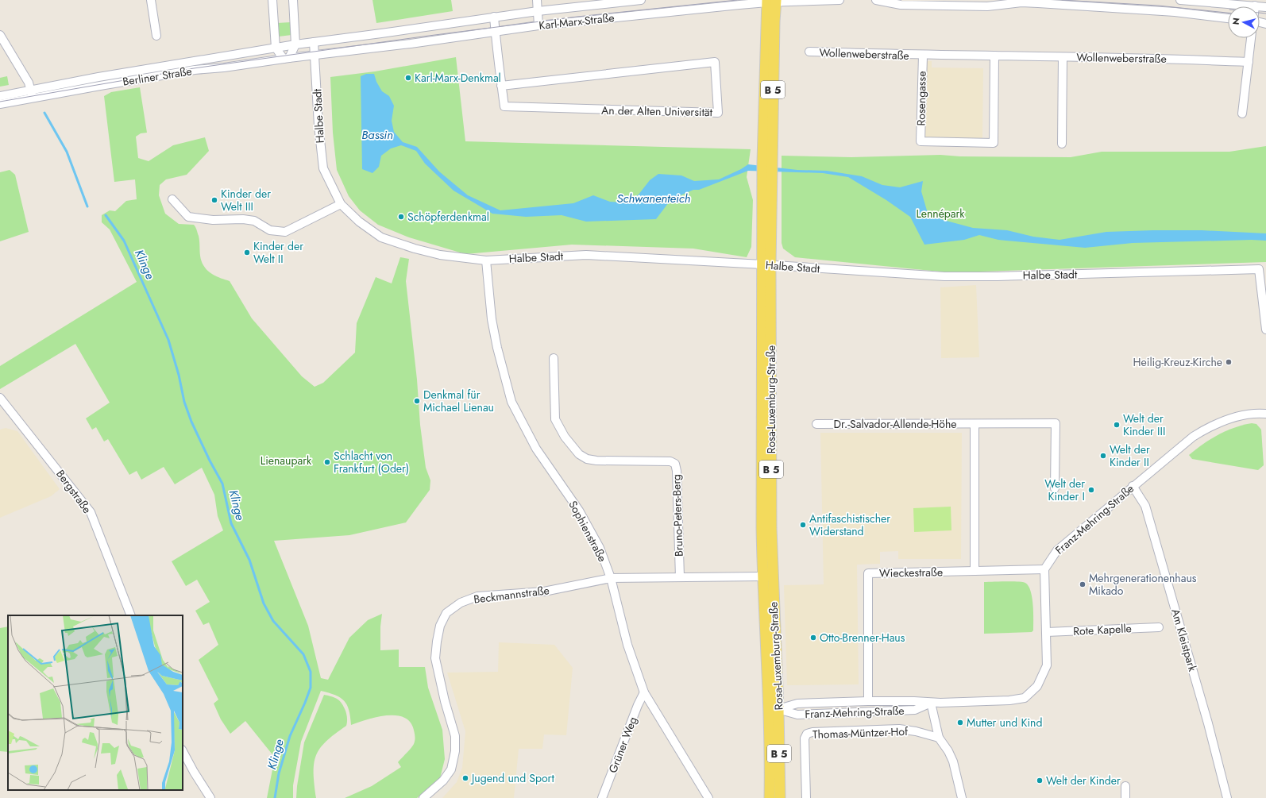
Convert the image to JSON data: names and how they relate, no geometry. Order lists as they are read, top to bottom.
{
  "streets": {
    "main road": ["B 5", "Rosa-Luxemburg-Straße"],
    "street": [
      "Karl-Marx-Straße",
      "Wollenweberstraße",
      "Berliner Straße",
      "Rosengasse",
      "An der Alten Universität",
      "Halbe Stadt",
      "Dr.-Salvador-Allende-Höhe",
      "Bergstraße",
      "Bruno-Peters-Berg",
      "Franz-Mehring-Straße",
      "Sophienstraße",
      "Wieckestraße",
      "Beckmannstraße",
      "Rote Kapelle",
      "Am Kleistpark",
      "Thomas-Müntzer-Hof",
      "Grüner Weg"
    ]
  },
  "crossings": [
    ["Karl-Marx-Straße", "Berliner Straße"],
    ["Karl-Marx-Straße", "An der Alten Universität"],
    ["Karl-Marx-Straße", "Halbe Stadt"],
    ["Karl-Marx-Straße", "Rosa-Luxemburg-Straße"],
    ["Wollenweberstraße", "Rosengasse"],
    ["Berliner Straße", "Halbe Stadt"],
    ["Halbe Stadt", "Rosa-Luxemburg-Straße"],
    ["Halbe Stadt", "Sophienstraße"],
    ["Rosa-Luxemburg-Straße", "Franz-Mehring-Straße"],
    ["Rosa-Luxemburg-Straße", "Beckmannstraße"],
    ["Bruno-Peters-Berg", "Beckmannstraße"],
    ["Franz-Mehring-Straße", "Wieckestraße"],
    ["Franz-Mehring-Straße", "Rote Kapelle"],
    ["Franz-Mehring-Straße", "Am Kleistpark"],
    ["Sophienstraße", "Beckmannstraße"],
    ["Sophienstraße", "Grüner Weg"]
  ],
  "water": ["Bassin", "Schwanenteich", "Klinge"],
  "parks": ["Lennépark", "Lienaupark"],
  "places": [
    "Karl-Marx-Denkmal",
    "Kinder der Welt III",
    "Schöpferdenkmal",
    "Kinder der Welt II",
    "Heilig-Kreuz-Kirche",
    "Denkmal für Michael Lienau",
    "Welt der Kinder III",
    "Welt der Kinder II",
    "Schlacht von Frankfurt (Oder)",
    "Welt der Kinder I",
    "Antifaschistischer Widerstand",
    "Mehrgenerationenhaus Mikado",
    "Otto-Brenner-Haus",
    "Mutter und Kind",
    "Jugend und Sport",
    "Welt der Kinder"
  ],
  "north": "left"
}
